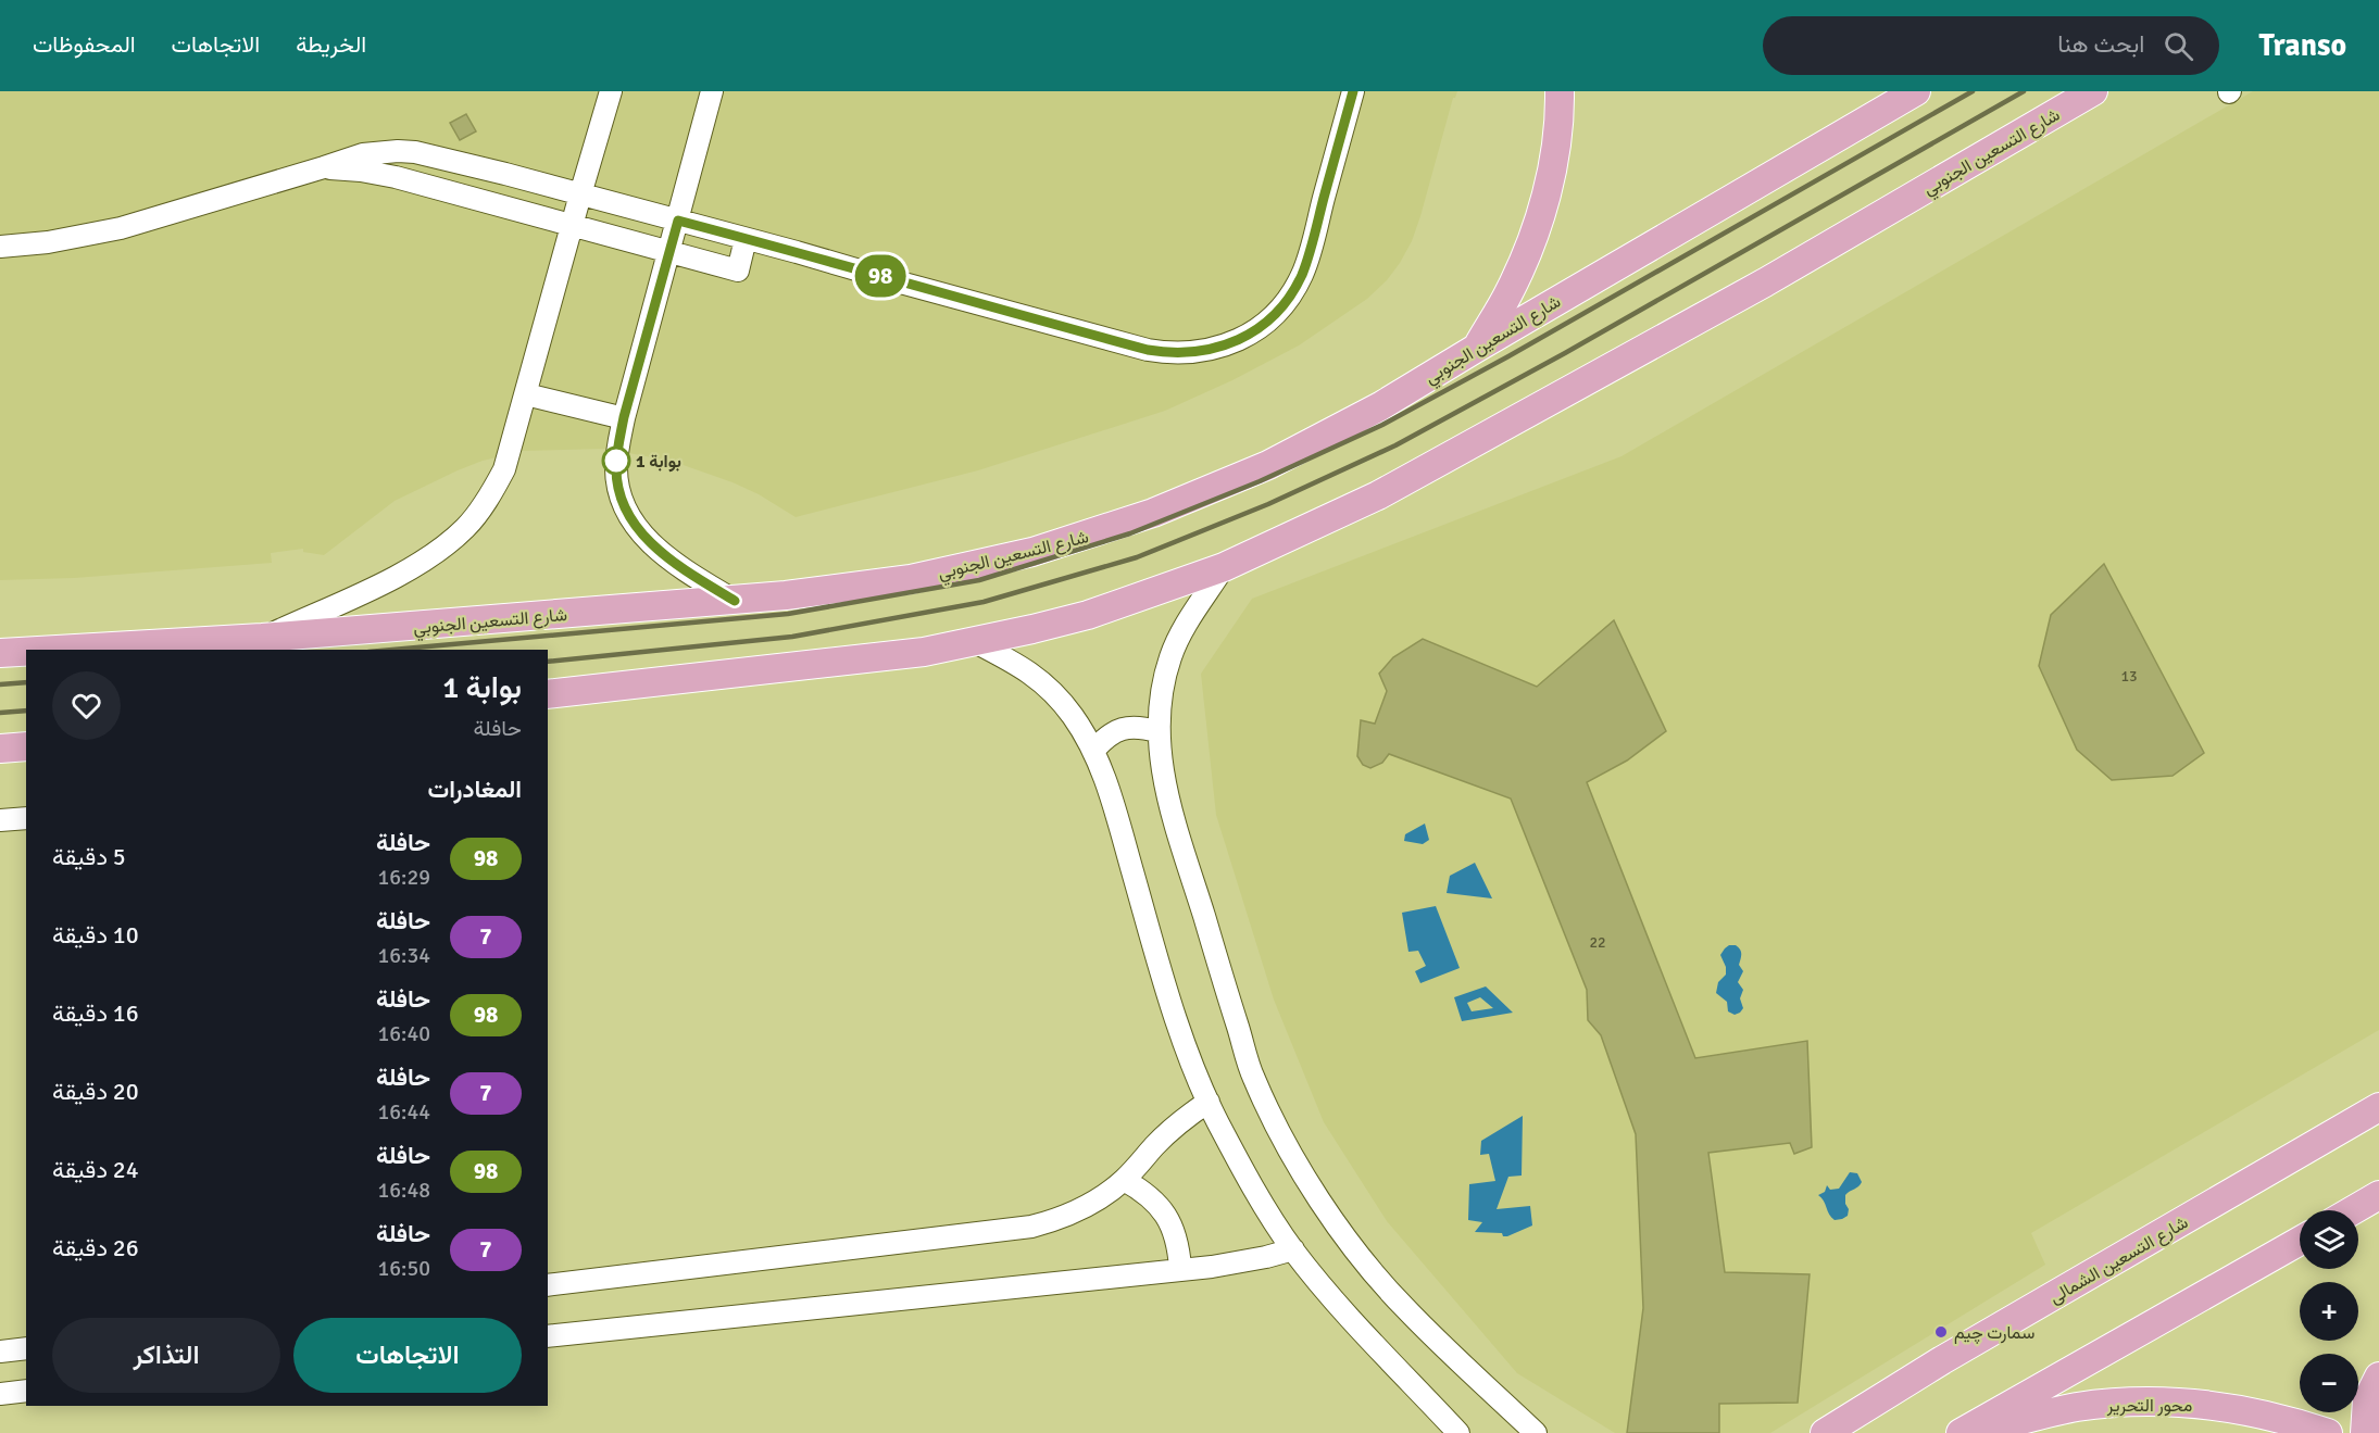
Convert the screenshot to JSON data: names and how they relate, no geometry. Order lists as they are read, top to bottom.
{
  "streets": {
    "main road": ["شارع التسعين الجنوبي", "شارع التسعين الشمالى", "محور التحرير"]
  },
  "places": ["بوابة 1", "سمارت چيم"],
  "lines": ["bus line 98"],
  "house_numbers": ["13", "22"],
  "page": {
    "header": "Transo",
    "search": "ابحث هنا",
    "nav": ["الخريطة", "الاتجاهات", "المحفوظات"],
    "on_map": "98",
    "heading": [
      ["بوابة 1", "حافلة"],
      "المغادرات"
    ],
    "list": [
      {
        "mark": "98",
        "name": "حافلة",
        "note": "16:29",
        "value": "5 دقيقة"
      },
      {
        "mark": "7",
        "name": "حافلة",
        "note": "16:34",
        "value": "10 دقيقة"
      },
      {
        "mark": "98",
        "name": "حافلة",
        "note": "16:40",
        "value": "16 دقيقة"
      },
      {
        "mark": "7",
        "name": "حافلة",
        "note": "16:44",
        "value": "20 دقيقة"
      },
      {
        "mark": "98",
        "name": "حافلة",
        "note": "16:48",
        "value": "24 دقيقة"
      },
      {
        "mark": "7",
        "name": "حافلة",
        "note": "16:50",
        "value": "26 دقيقة"
      }
    ],
    "map_buttons": ["+", "−"],
    "buttons": ["الاتجاهات", "التذاكر"]
  }
}
